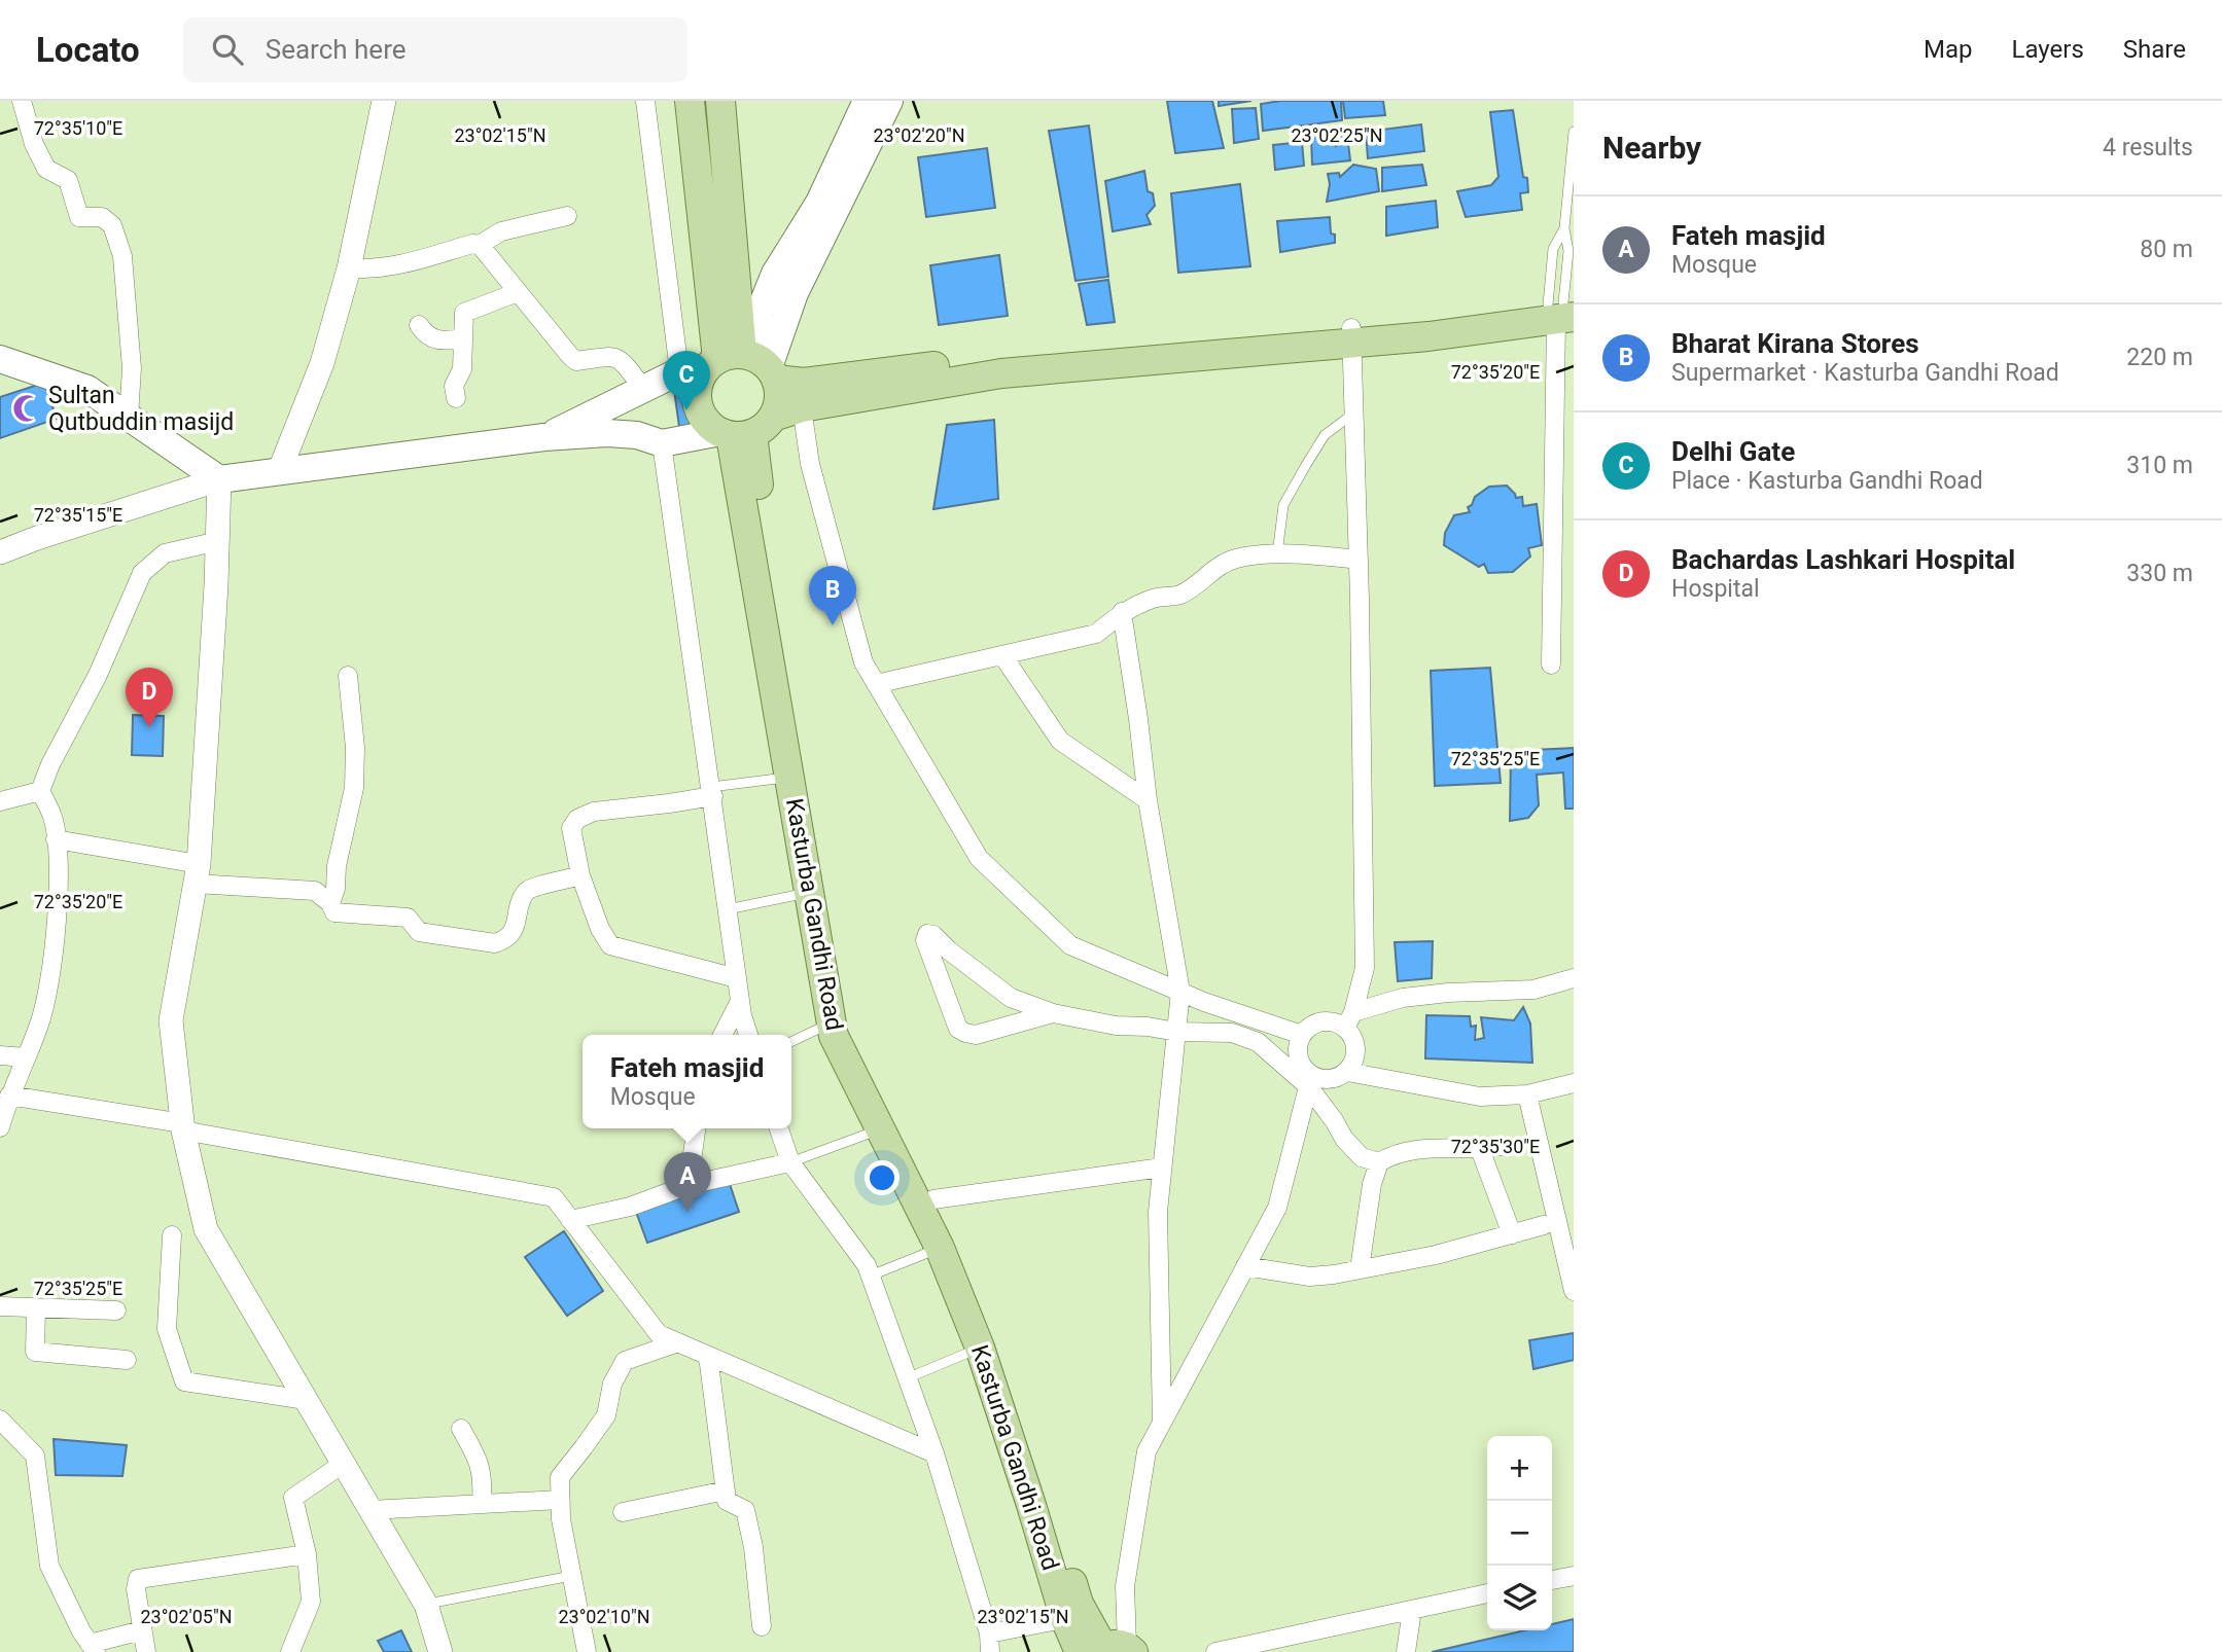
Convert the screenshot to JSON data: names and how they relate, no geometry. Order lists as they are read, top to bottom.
{
  "streets": {
    "main road": ["Kasturba Gandhi Road"]
  },
  "places": {
    "mosque": ["Sultan Qutbuddin masijd"]
  },
  "page": {
    "header": "Locato",
    "search": "Search here",
    "nav": ["Map", "Layers", "Share"],
    "heading": ["Nearby", "4 results"],
    "list": [
      {
        "mark": "A",
        "name": "Fateh masjid",
        "note": "Mosque",
        "value": "80 m"
      },
      {
        "mark": "B",
        "name": "Bharat Kirana Stores",
        "note": "Supermarket · Kasturba Gandhi Road",
        "value": "220 m"
      },
      {
        "mark": "C",
        "name": "Delhi Gate",
        "note": "Place · Kasturba Gandhi Road",
        "value": "310 m"
      },
      {
        "mark": "D",
        "name": "Bachardas Lashkari Hospital",
        "note": "Hospital",
        "value": "330 m"
      }
    ],
    "pins": [
      "C",
      "B",
      "D",
      "A"
    ],
    "popup": ["Fateh masjid", "Mosque"],
    "map_buttons": ["+", "−"]
  },
  "coordinates": [
    "72°35'10\"E",
    "23°02'15\"N",
    "23°02'20\"N",
    "23°02'25\"N",
    "72°35'20\"E",
    "72°35'15\"E",
    "72°35'25\"E",
    "72°35'30\"E",
    "23°02'05\"N",
    "23°02'10\"N"
  ]
}
